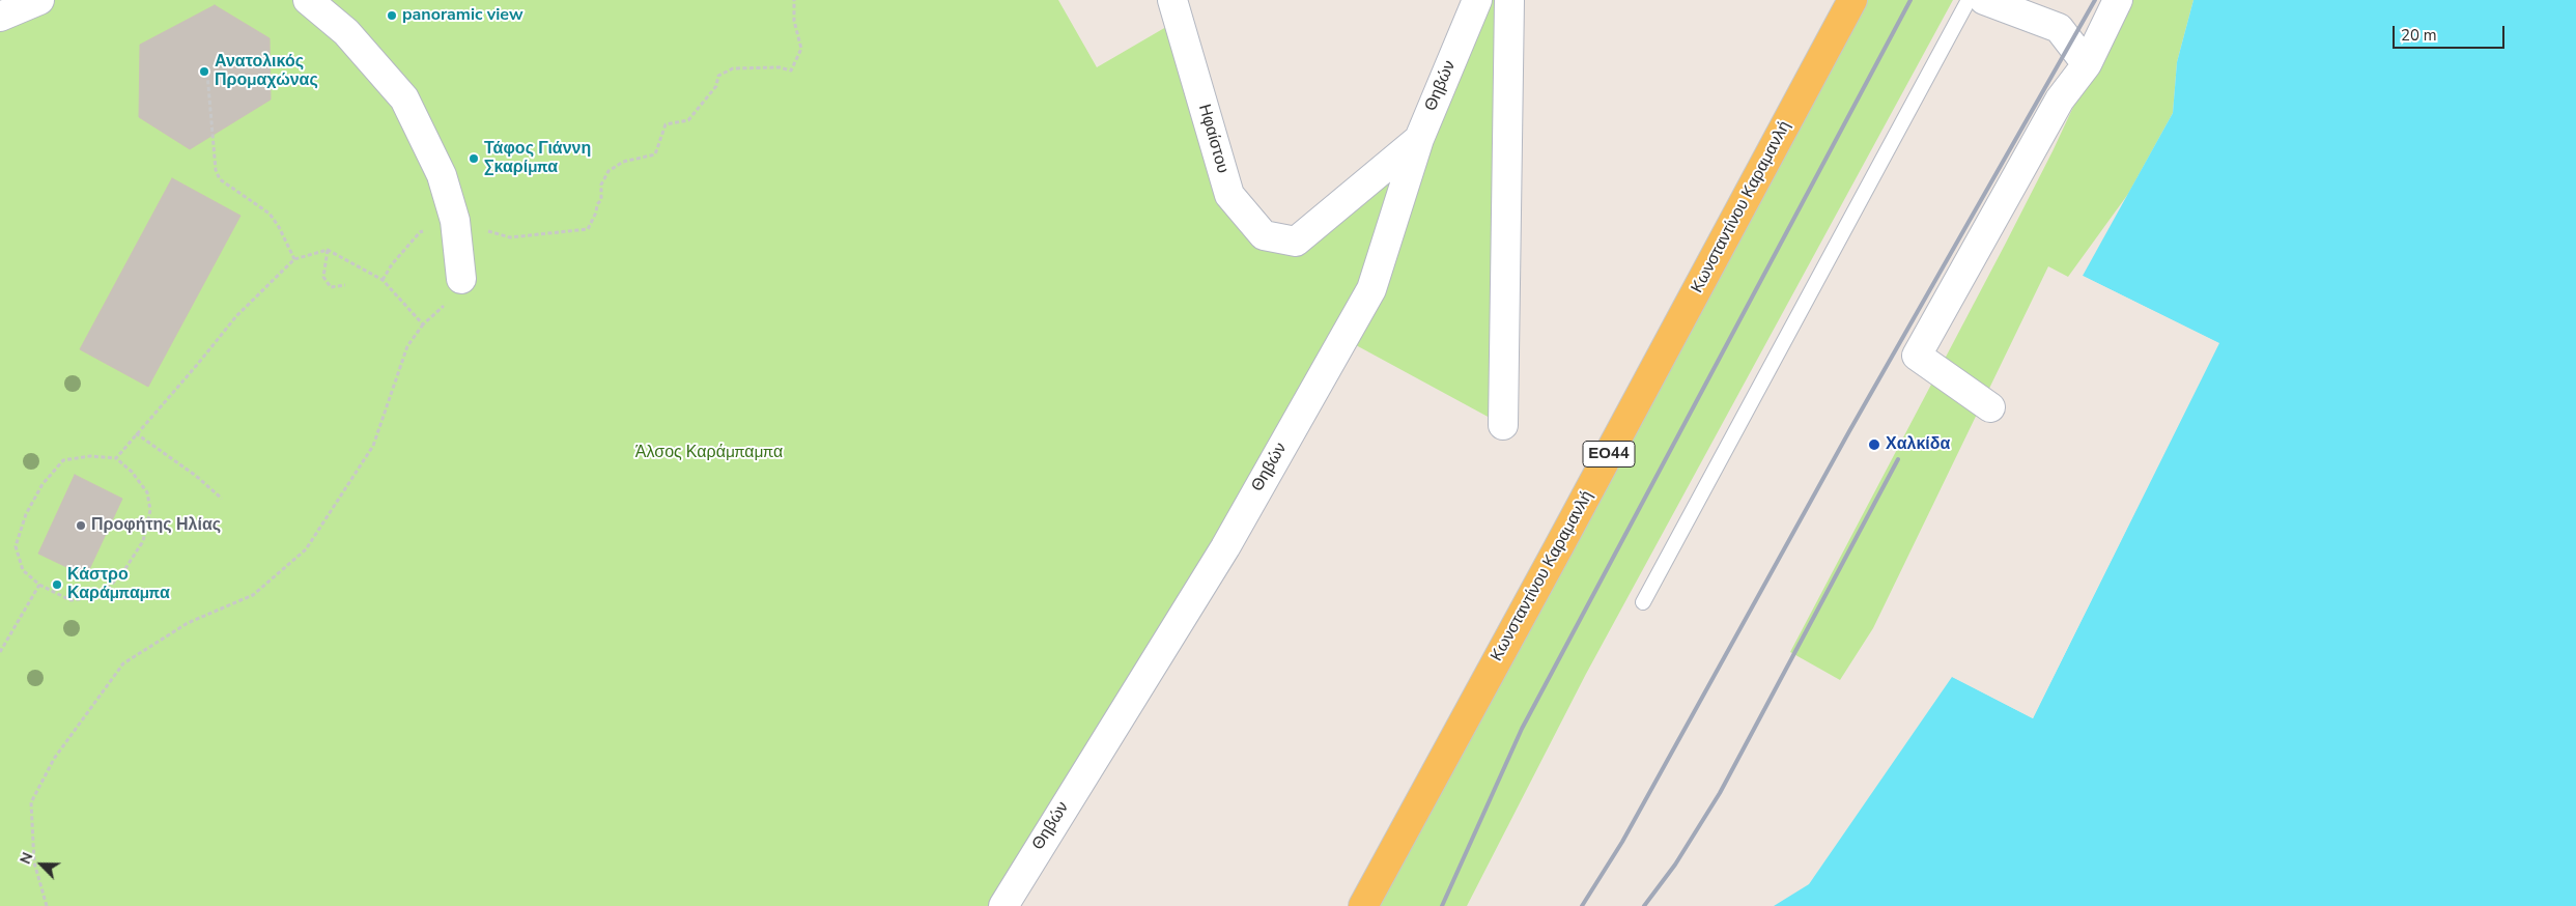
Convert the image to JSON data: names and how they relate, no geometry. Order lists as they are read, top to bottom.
{
  "streets": {
    "main road": ["Κωνσταντίνου Καραμανλή", "ΕΟ44"],
    "street": ["Θηβών", "Ηφαίστου"]
  },
  "crossings": [
    ["Θηβών", "Ηφαίστου"]
  ],
  "parks": ["Άλσος Καράμπαμπα"],
  "places": [
    "panoramic view",
    "Ανατολικός Προμαχώνας",
    "Τάφος Γιάννη Σκαρίμπα",
    "Χαλκίδα",
    "Προφήτης Ηλίας",
    "Κάστρο Καράμπαμπα"
  ],
  "scale_bar": "20 m",
  "north": "top left"
}
